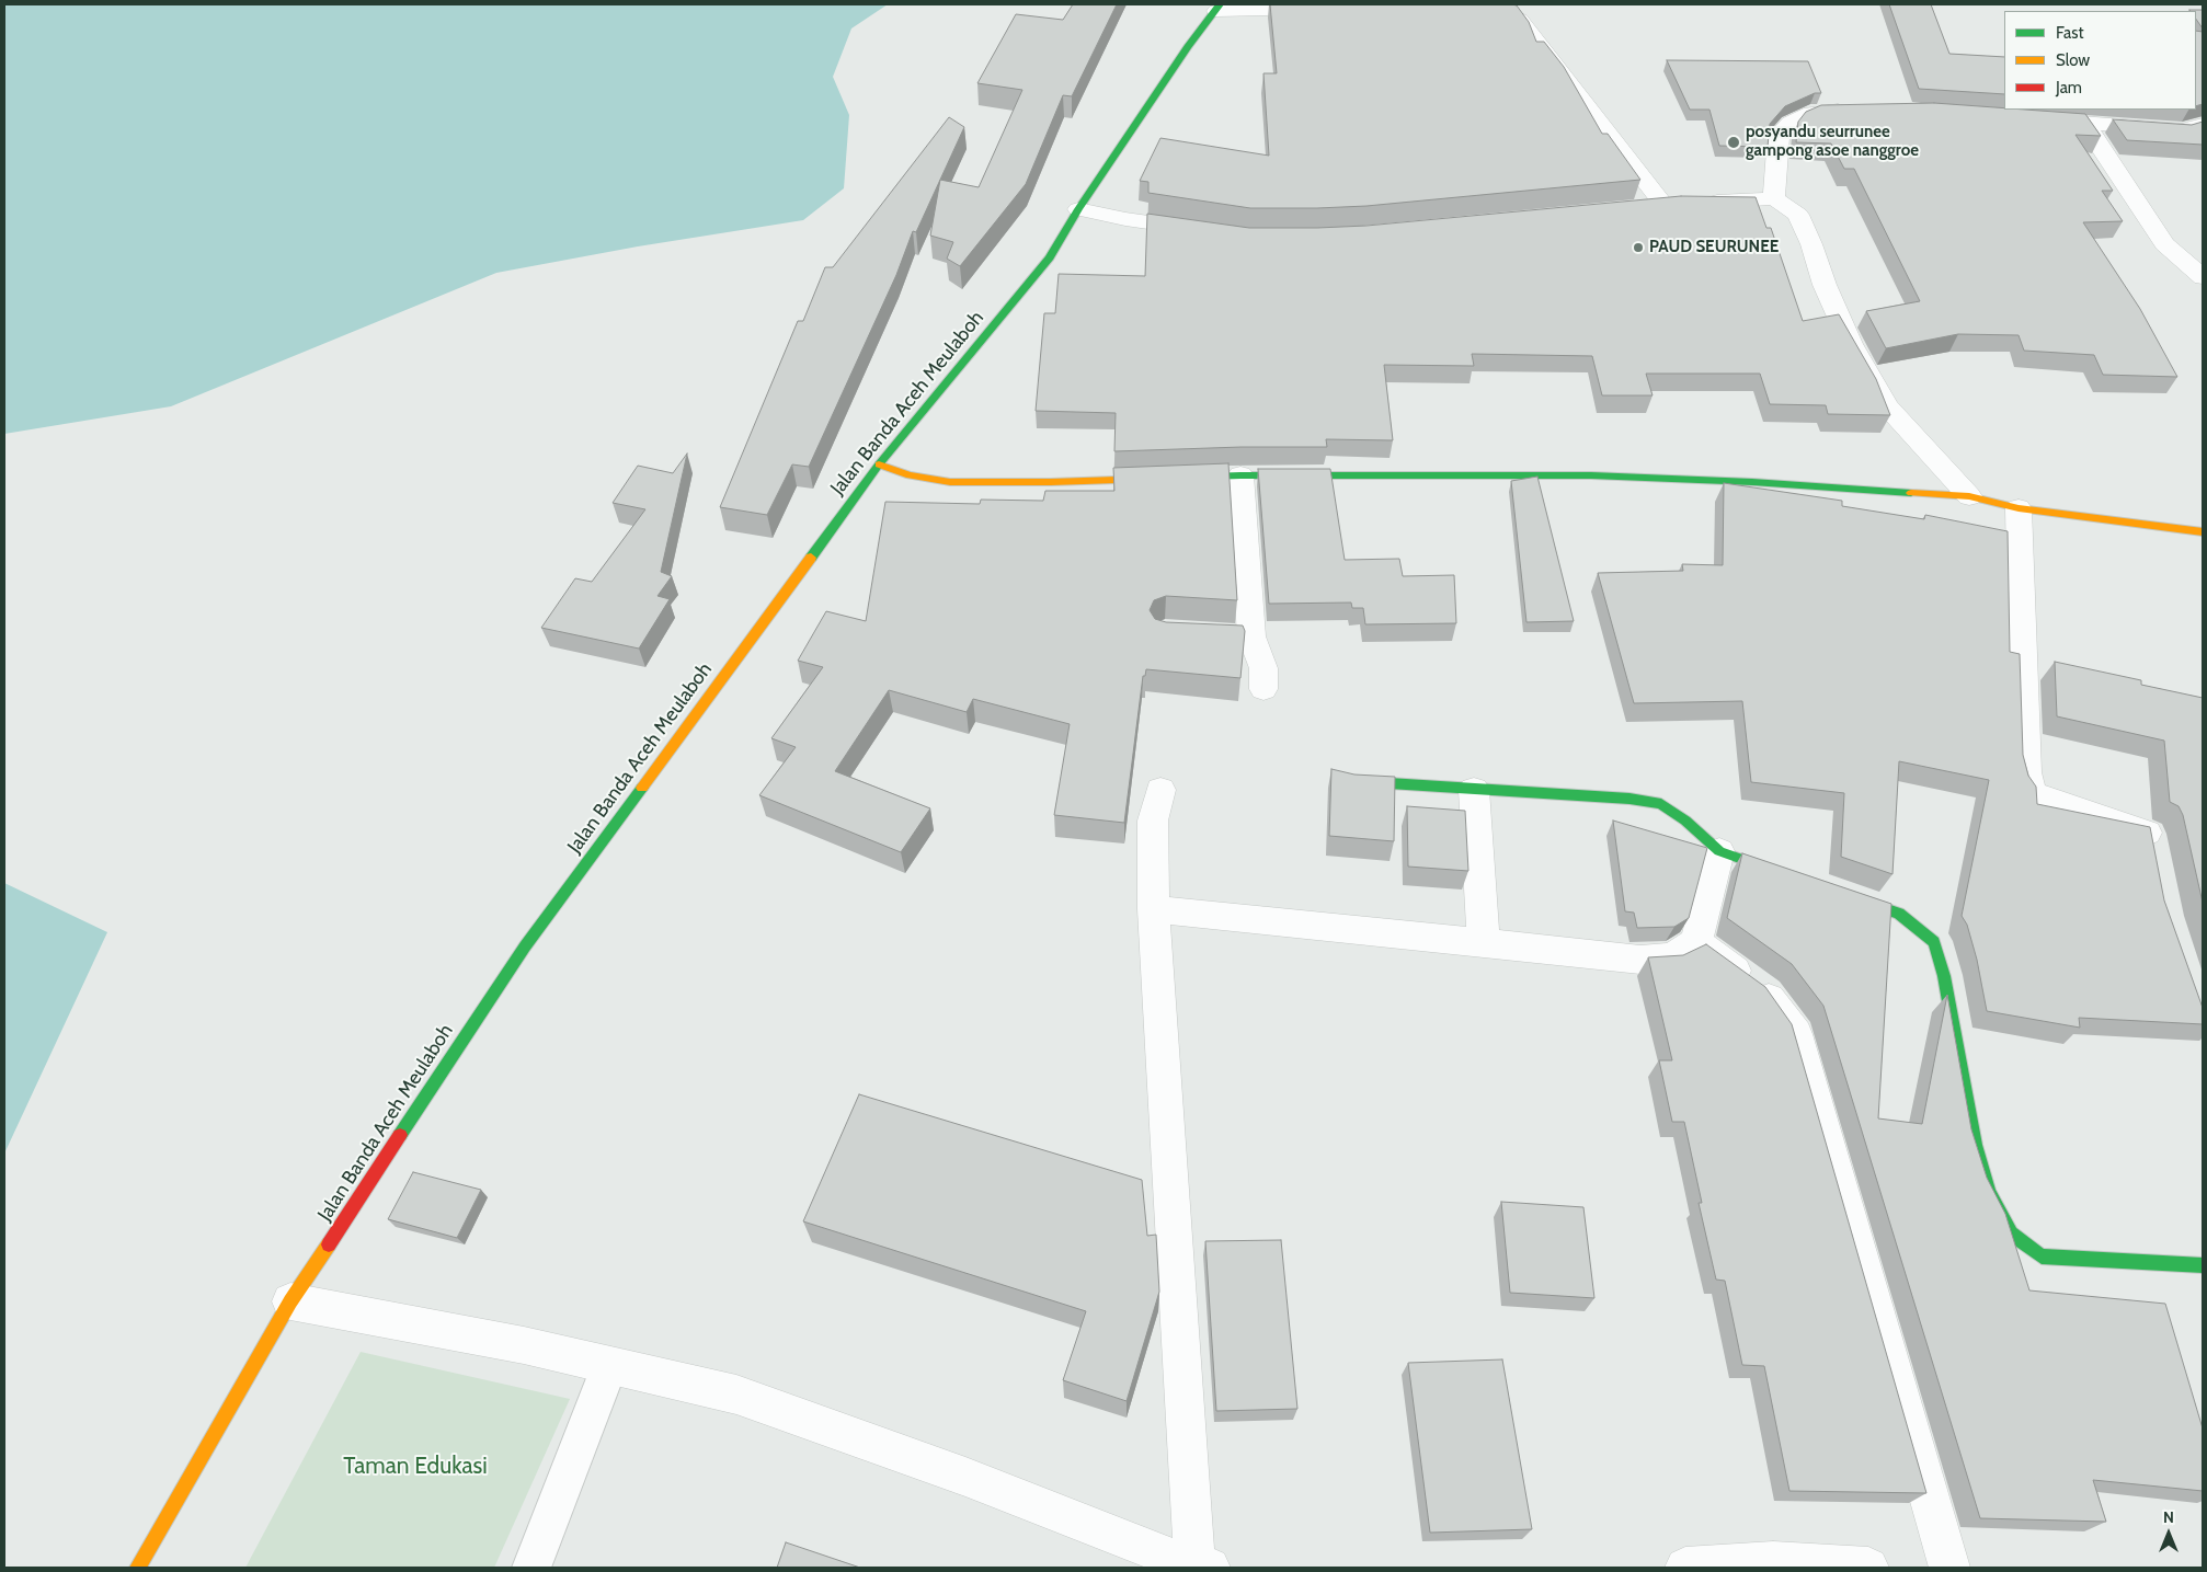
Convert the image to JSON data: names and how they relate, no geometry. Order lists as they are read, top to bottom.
{
  "streets": {
    "main road": ["Jalan Banda Aceh Meulaboh"]
  },
  "parks": ["Taman Edukasi"],
  "places": ["posyandu seurrunee gampong asoe nanggroe", "PAUD SEURUNEE"],
  "legend": ["Fast", "Slow", "Jam"],
  "north": "top"
}
